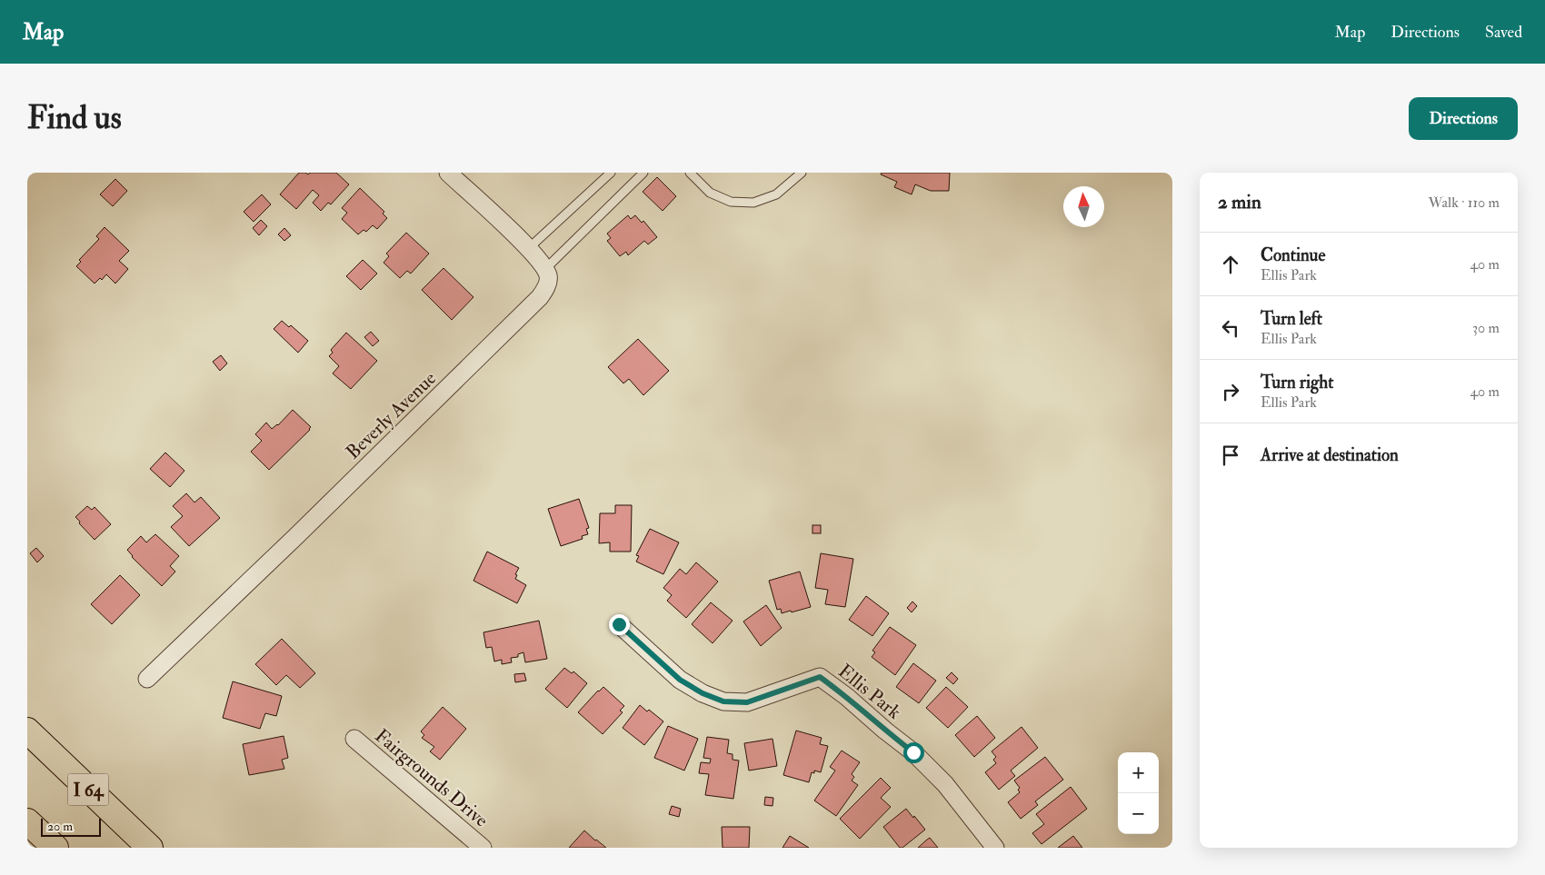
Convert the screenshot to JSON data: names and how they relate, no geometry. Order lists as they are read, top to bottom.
{
  "streets": {
    "highway": ["I 64"],
    "street": ["Beverly Avenue", "Ellis Park", "Fairgrounds Drive"]
  },
  "scale_bar": "20 m",
  "north": "top",
  "page": {
    "header": "Map",
    "nav": ["Map", "Directions", "Saved"],
    "buttons": "Directions",
    "title": "Find us",
    "heading": ["2 min", "Walk · 110 m"],
    "list": [
      ["Continue", "Ellis Park", "40 m"],
      ["Turn left", "Ellis Park", "30 m"],
      ["Turn right", "Ellis Park", "40 m"],
      "Arrive at destination"
    ],
    "map_buttons": ["+", "−"],
    "scale": "20 m"
  }
}
